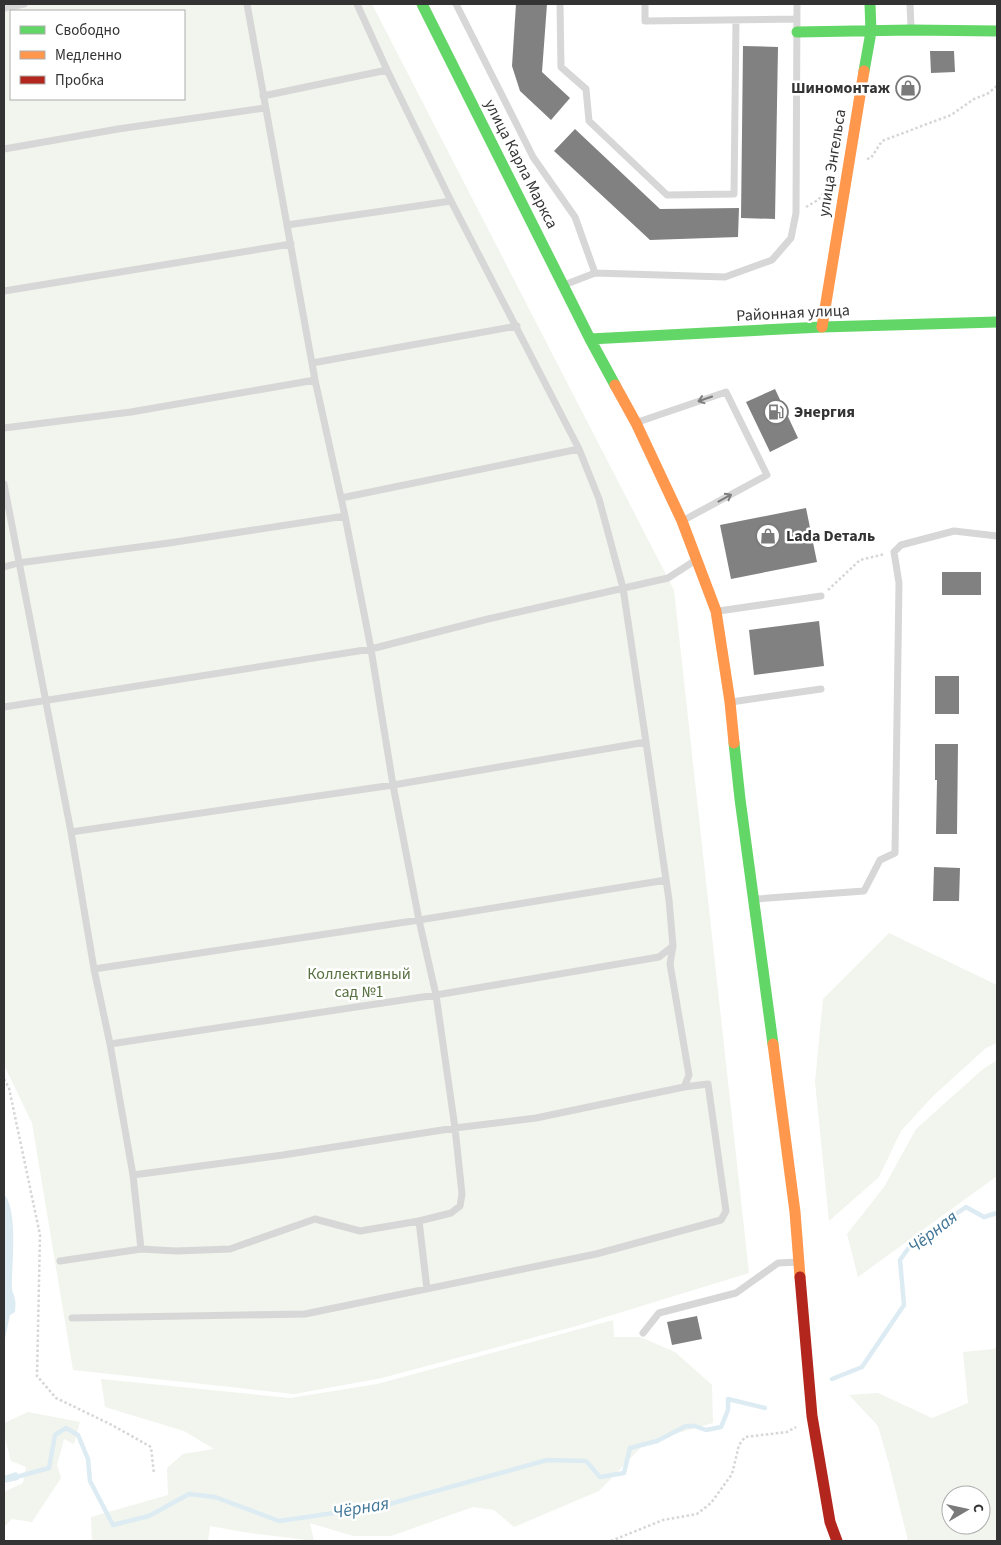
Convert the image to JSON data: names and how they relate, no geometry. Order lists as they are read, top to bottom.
{
  "streets": {
    "street": ["улица Энгельса", "улица Карла Маркса", "Районная улица"]
  },
  "crossings": [
    ["улица Энгельса", "Районная улица"],
    ["улица Карла Маркса", "Районная улица"]
  ],
  "water": ["Чёрная"],
  "parks": ["Коллективный сад №1"],
  "places": {
    "shop": ["Шиномонтаж", "Lada Dеталь"],
    "fuel station": ["Энергия"]
  },
  "legend": ["Свободно", "Медленно", "Пробка"],
  "north": "right"
}
